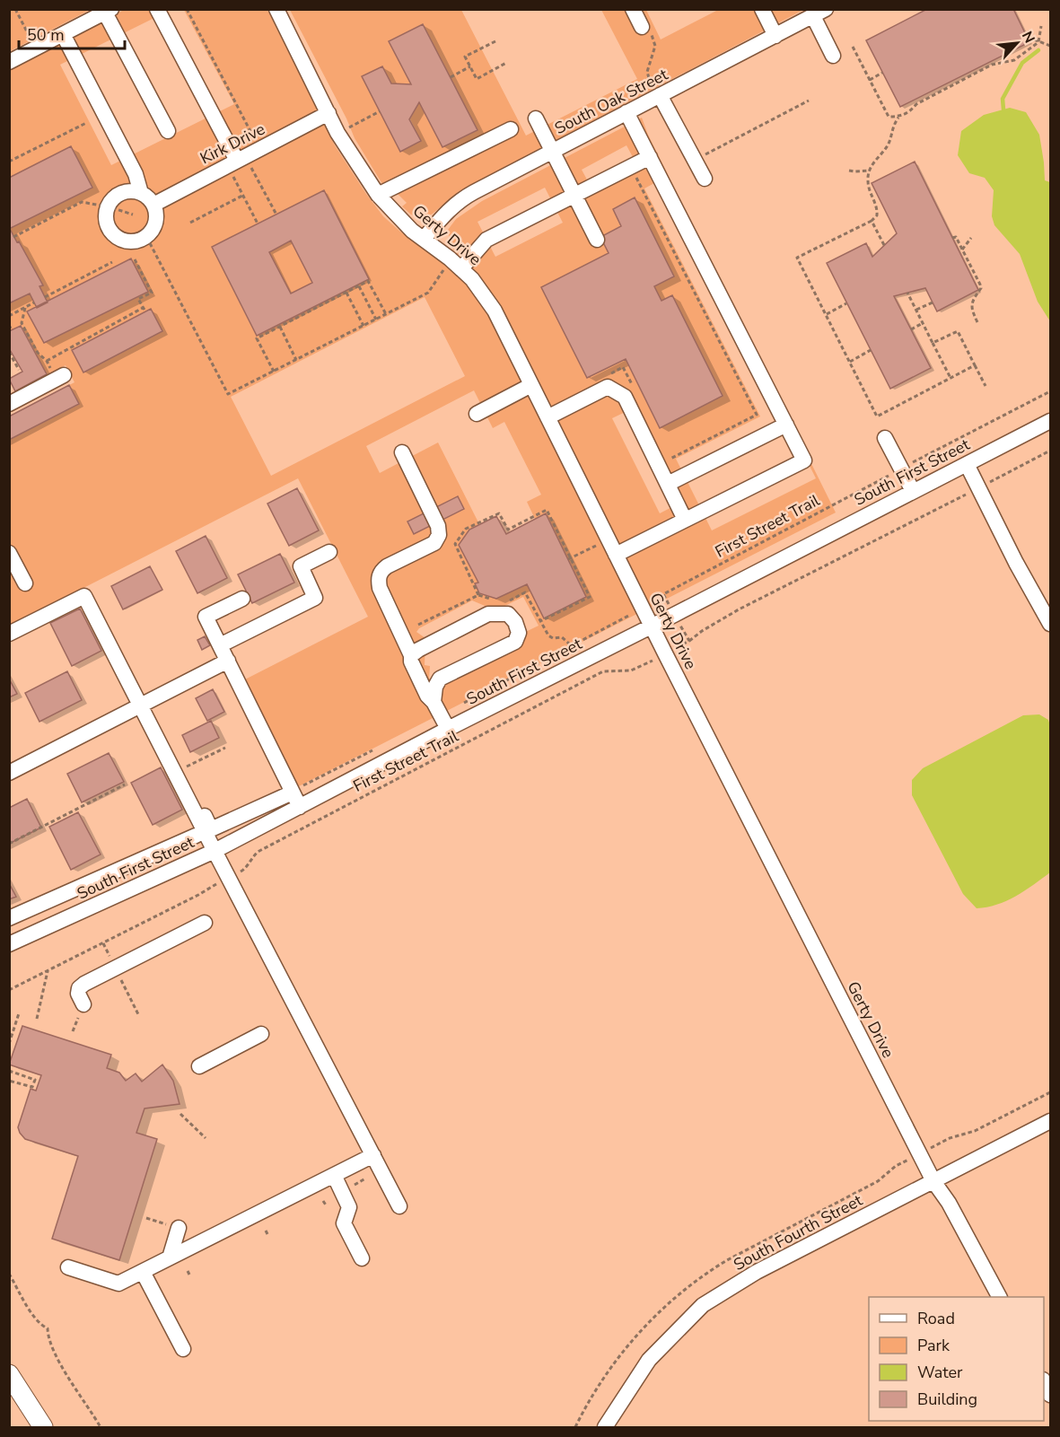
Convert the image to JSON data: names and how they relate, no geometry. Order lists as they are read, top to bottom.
{
  "streets": {
    "street": [
      "South Oak Street",
      "Kirk Drive",
      "Gerty Drive",
      "South First Street",
      "South Fourth Street"
    ],
    "path": ["First Street Trail"]
  },
  "crossings": [
    ["South Oak Street", "Gerty Drive"],
    ["Kirk Drive", "Gerty Drive"],
    ["Gerty Drive", "South First Street"],
    ["Gerty Drive", "South Fourth Street"],
    ["South First Street", "First Street Trail"]
  ],
  "legend": [
    "Road",
    "Park",
    "Water",
    "Building"
  ],
  "scale_bar": "50 m",
  "north": "top right"
}
